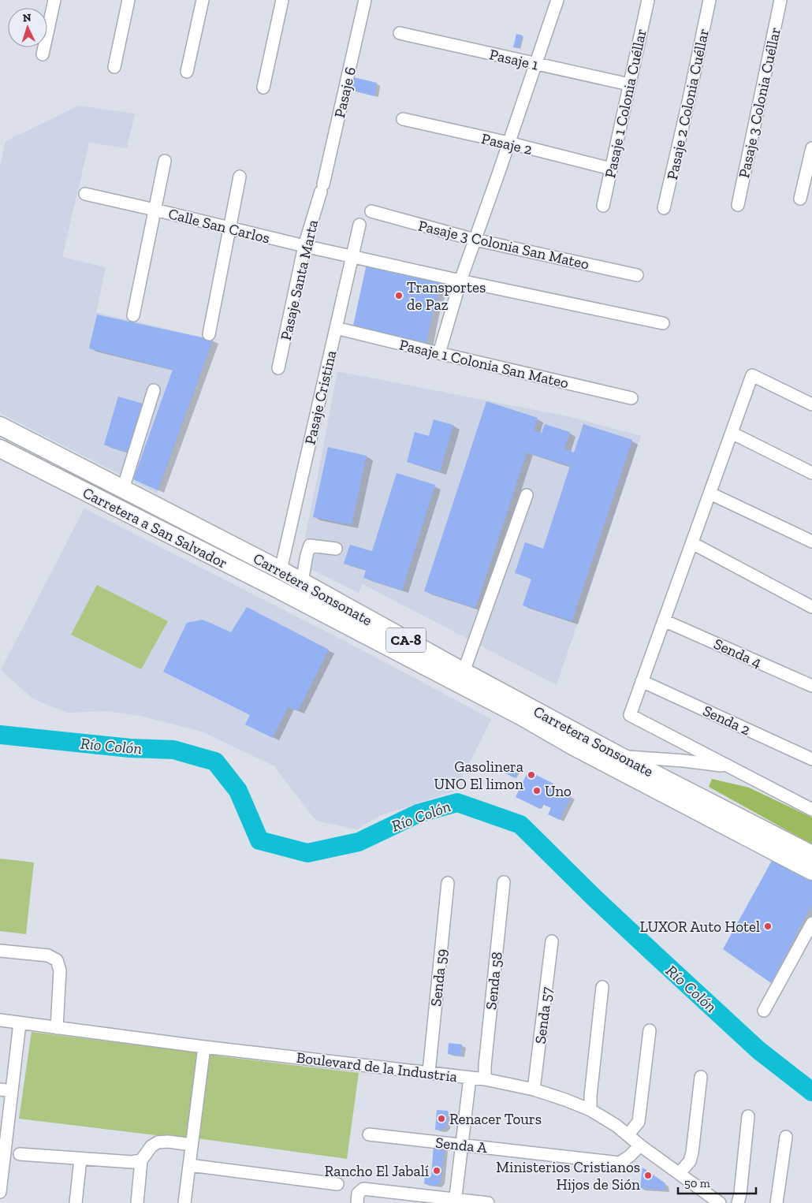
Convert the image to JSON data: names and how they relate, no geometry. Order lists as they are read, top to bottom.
{
  "streets": {
    "highway": ["Carretera a San Salvador", "Carretera Sonsonate", "CA-8"],
    "street": [
      "Pasaje 1",
      "Pasaje 6",
      "Pasaje 3 Colonia Cuéllar",
      "Pasaje 1 Colonia Cuéllar",
      "Pasaje 2 Colonia Cuéllar",
      "Pasaje 2",
      "Calle San Carlos",
      "Pasaje 3 Colonia San Mateo",
      "Pasaje Santa Marta",
      "Pasaje 1 Colonia San Mateo",
      "Pasaje Cristina",
      "Senda 4",
      "Senda 2",
      "Senda 59",
      "Senda 58",
      "Senda 57",
      "Boulevard de la Industria",
      "Senda A"
    ]
  },
  "crossings": [
    ["Pasaje 1", "Pasaje 1 Colonia Cuéllar"],
    ["Pasaje 6", "Pasaje Santa Marta"],
    ["Pasaje 1 Colonia Cuéllar", "Pasaje 2"],
    ["Calle San Carlos", "Pasaje Santa Marta"],
    ["Calle San Carlos", "Pasaje Cristina"],
    ["Pasaje 1 Colonia San Mateo", "Pasaje Cristina"],
    ["Pasaje Cristina", "Carretera Sonsonate"],
    ["Senda 59", "Boulevard de la Industria"],
    ["Senda 58", "Boulevard de la Industria"],
    ["Senda 57", "Boulevard de la Industria"],
    ["Boulevard de la Industria", "Senda A"]
  ],
  "water": ["Río Colón"],
  "places": [
    "Transportes de Paz",
    "Gasolinera UNO El limon",
    "Uno",
    "LUXOR Auto Hotel",
    "Renacer Tours",
    "Rancho El Jabalí",
    "Ministerios Cristianos Hijos de Sión"
  ],
  "scale_bar": "50 m",
  "north": "top"
}
